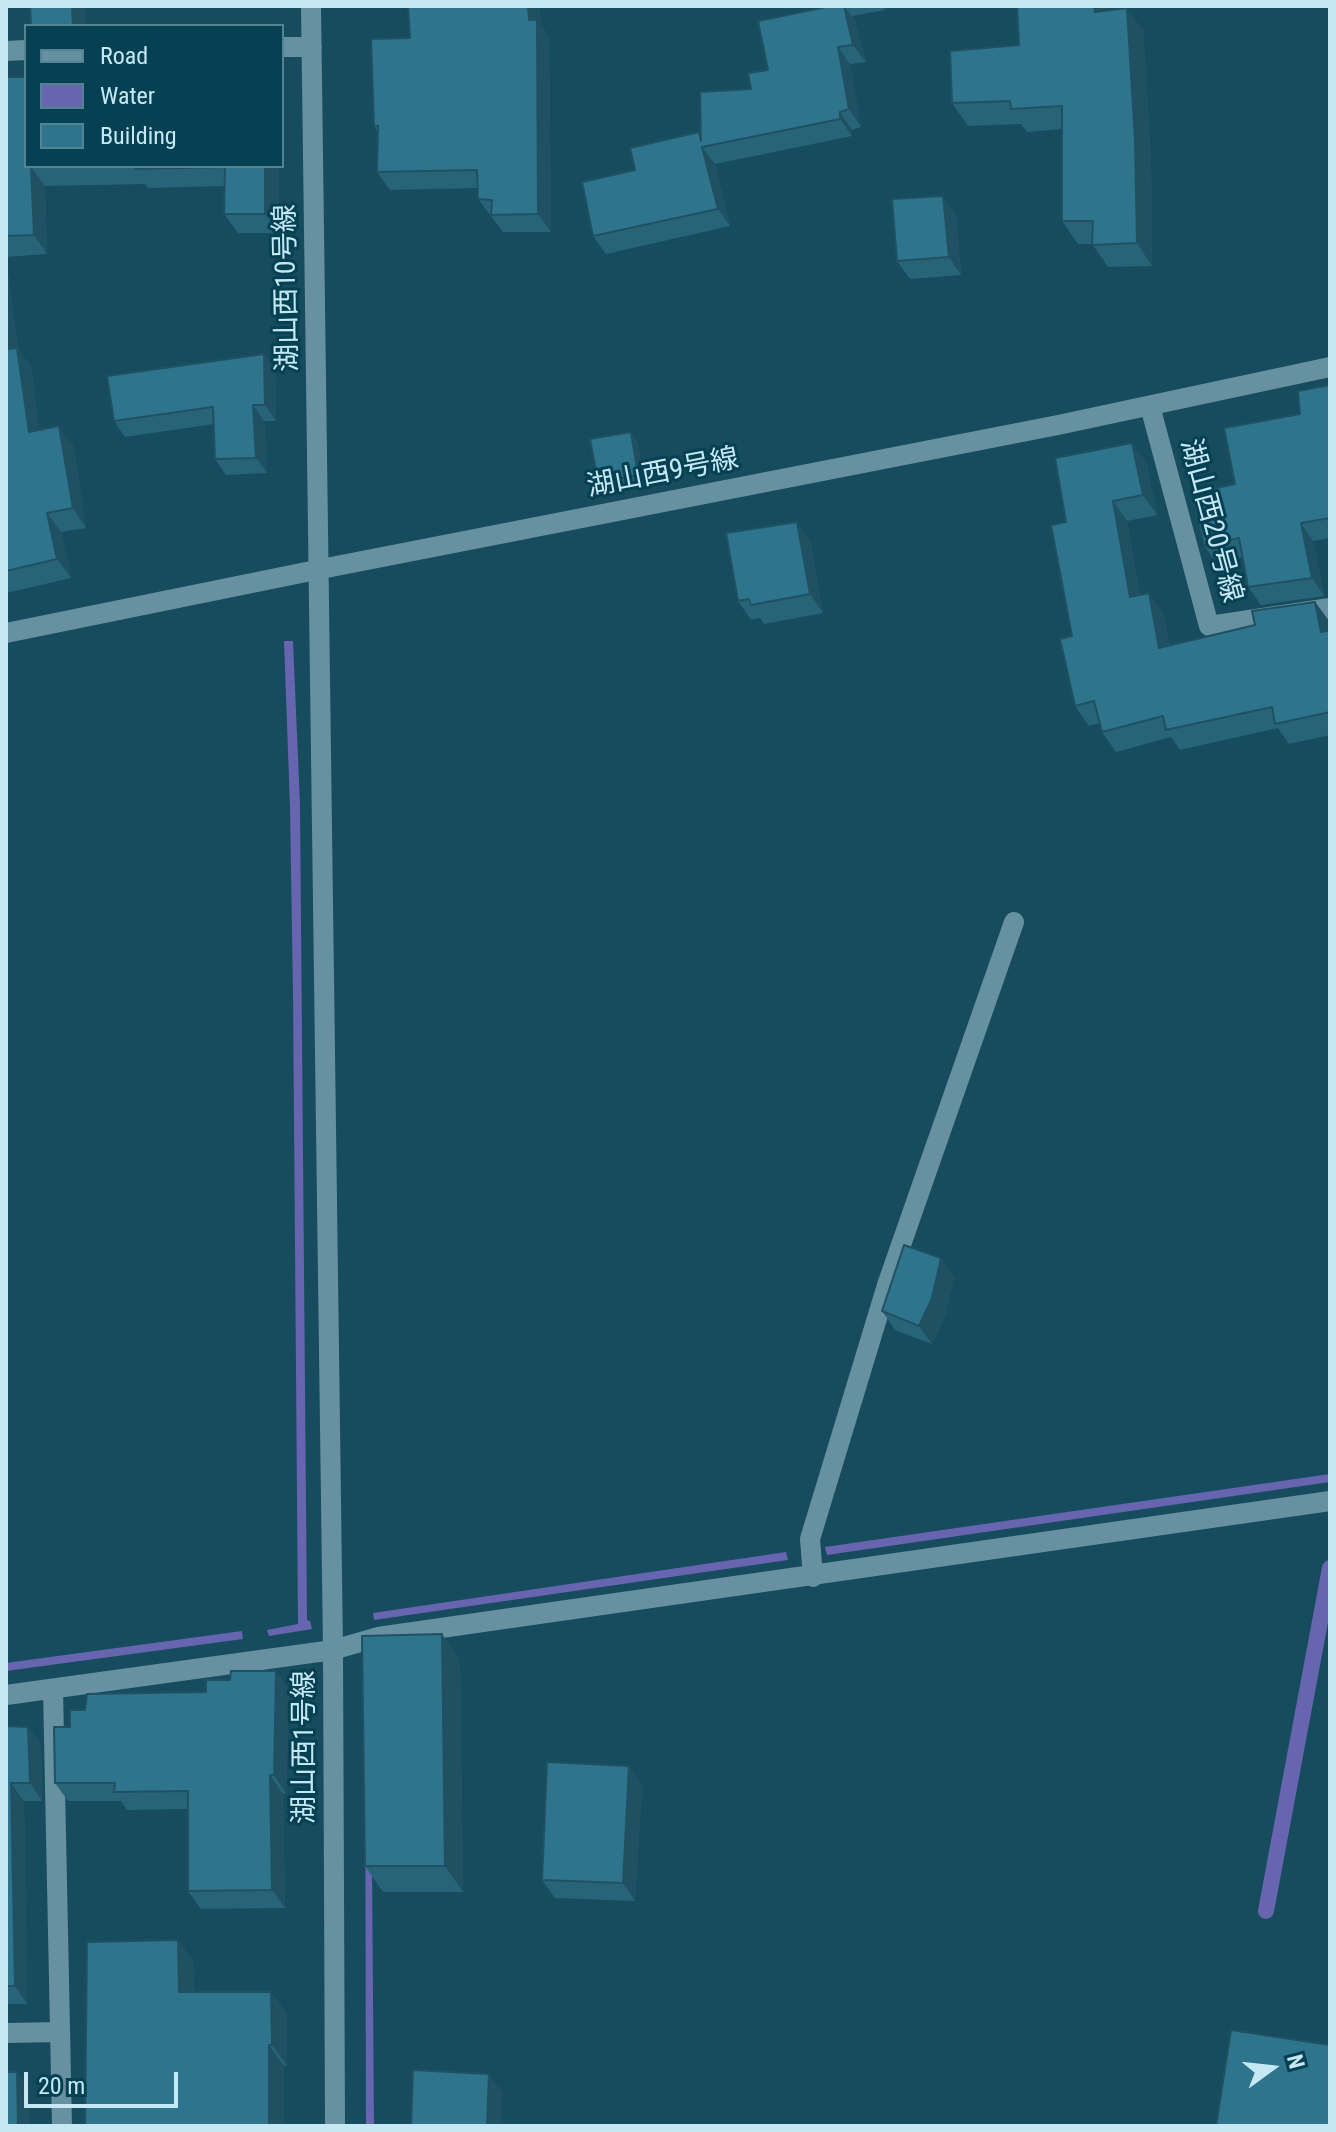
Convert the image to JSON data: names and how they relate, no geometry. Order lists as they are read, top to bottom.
{
  "streets": {
    "street": [
      "湖山西10号線",
      "湖山西9号線",
      "湖山西20号線",
      "湖山西1号線"
    ]
  },
  "crossings": [
    ["湖山西10号線", "湖山西9号線"],
    ["湖山西10号線", "湖山西1号線"],
    ["湖山西9号線", "湖山西20号線"]
  ],
  "legend": ["Road", "Water", "Building"],
  "scale_bar": "20 m",
  "north": "right"
}
